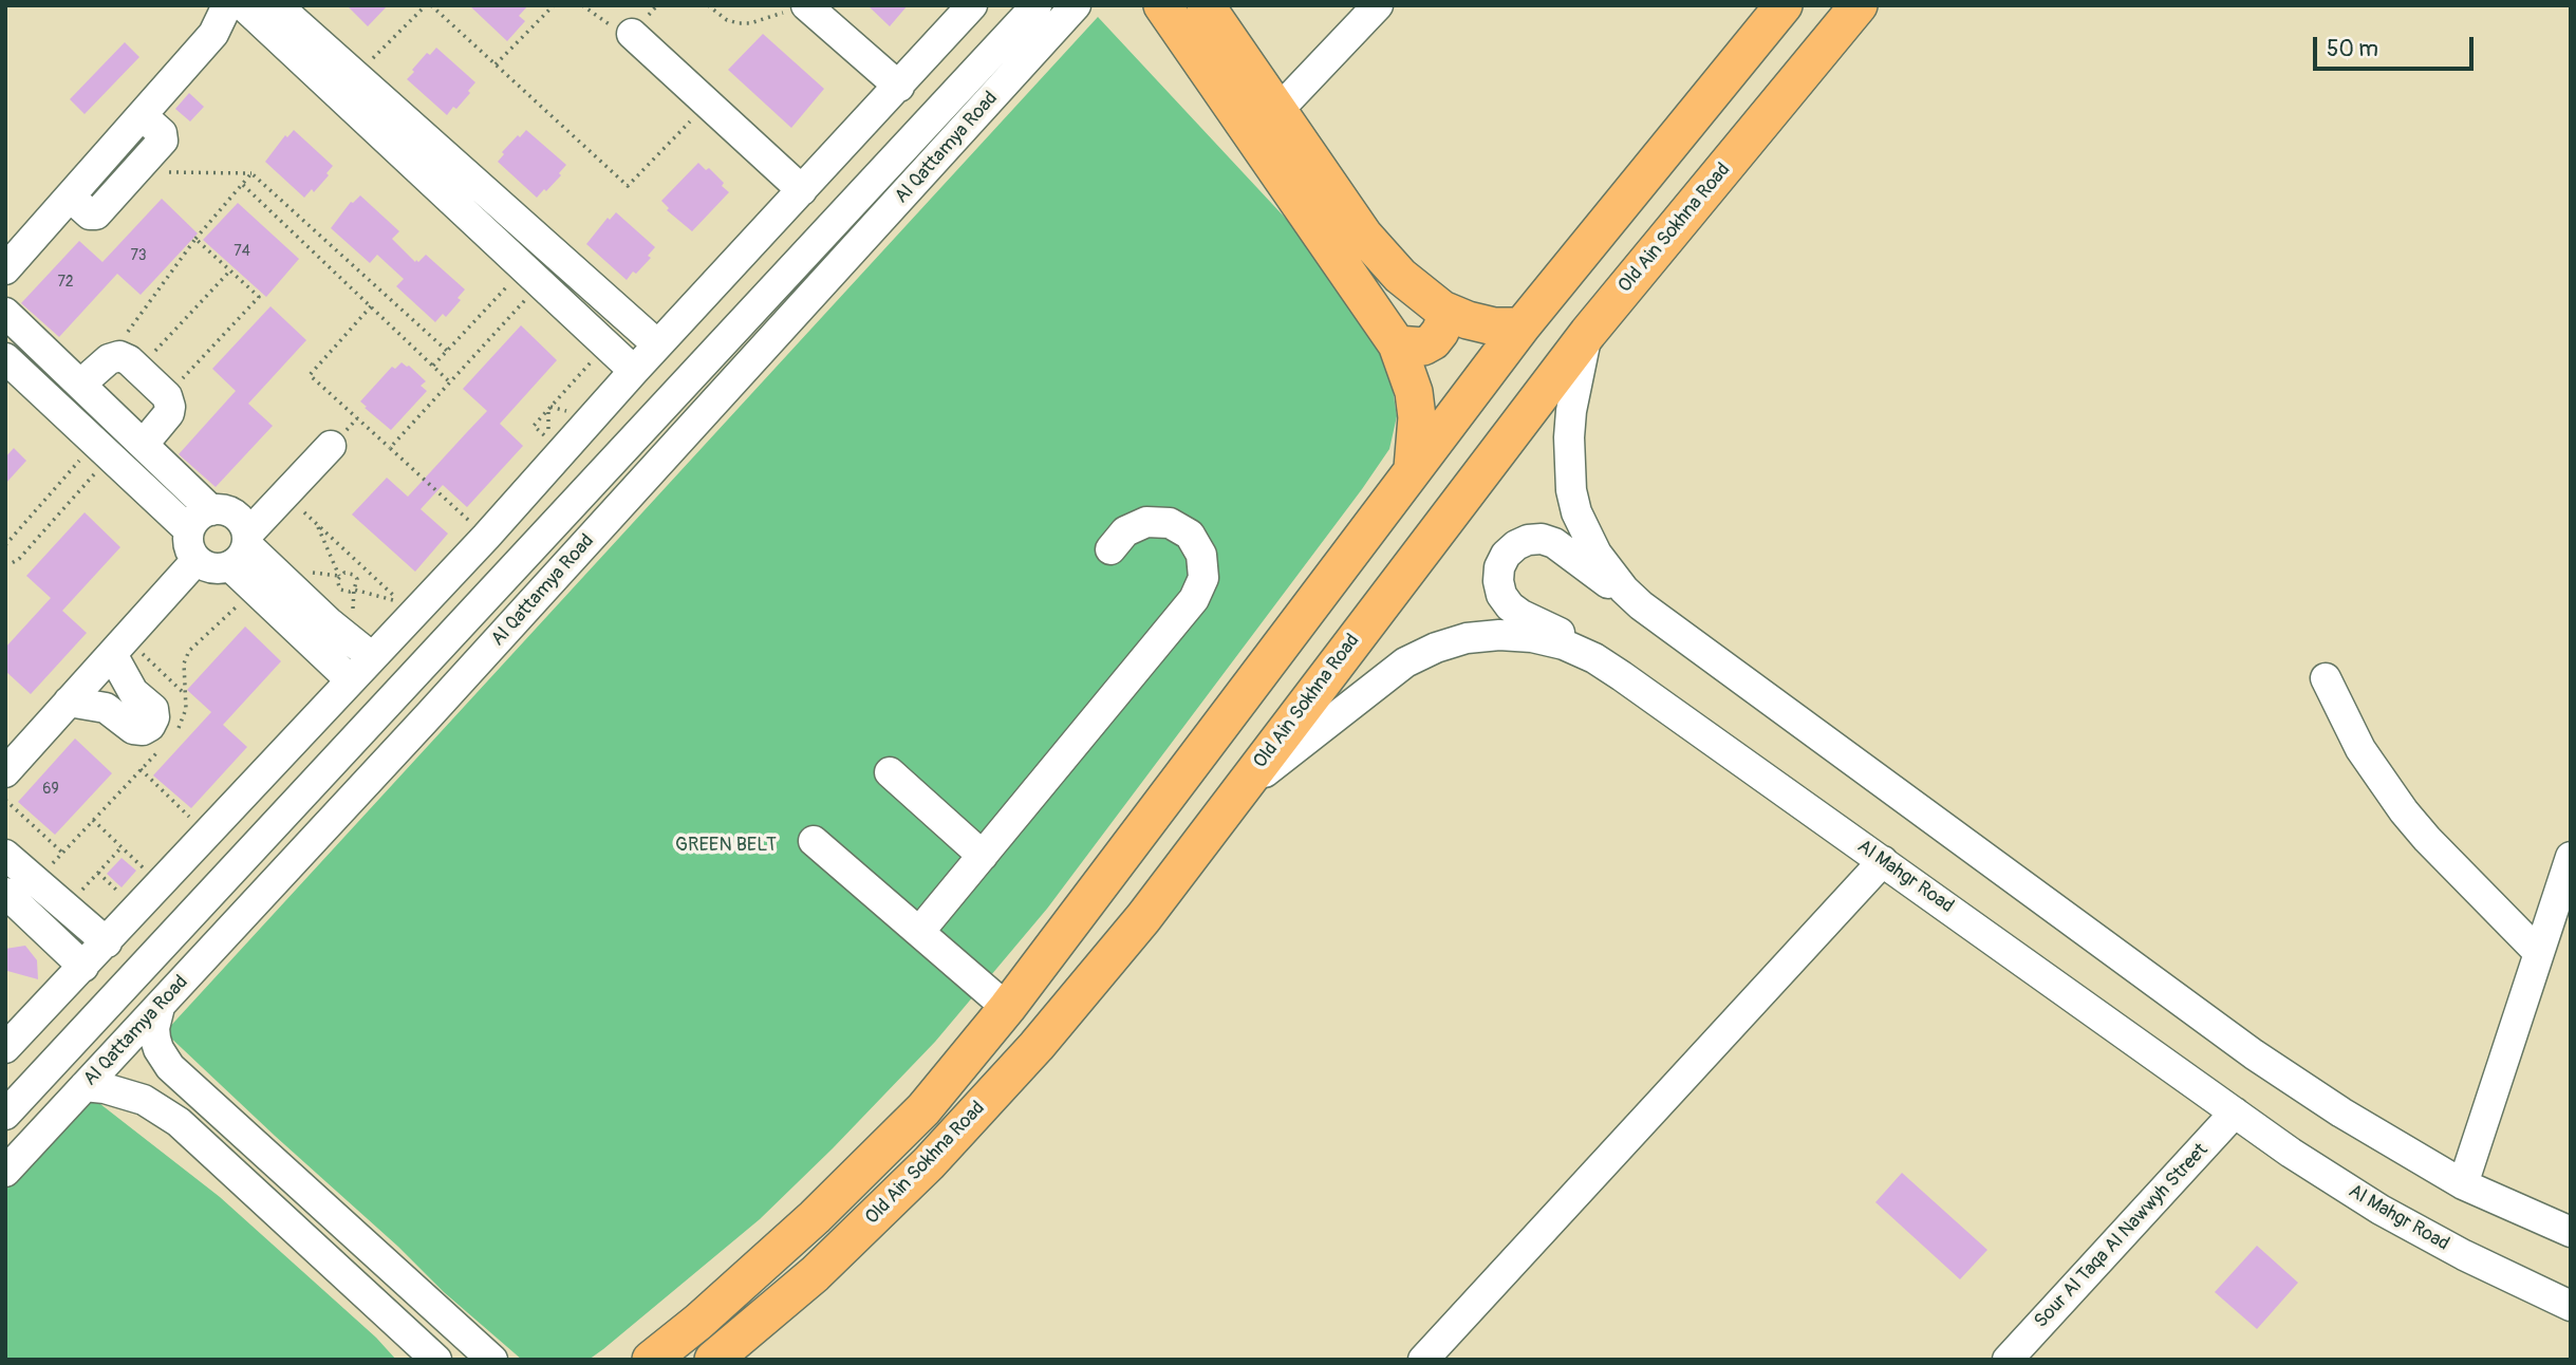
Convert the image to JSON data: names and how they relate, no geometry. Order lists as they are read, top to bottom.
{
  "streets": {
    "main road": ["Old Ain Sokhna Road"],
    "street": ["Al Qattamya Road", "Al Mahgr Road", "Sour Al Taqa Al Nawwyh Street"]
  },
  "crossings": [
    ["Old Ain Sokhna Road", "Al Mahgr Road"],
    ["Al Mahgr Road", "Sour Al Taqa Al Nawwyh Street"]
  ],
  "parks": ["GREEN BELT"],
  "house_numbers": [
    "74",
    "73",
    "72",
    "69"
  ],
  "scale_bar": "50 m"
}
